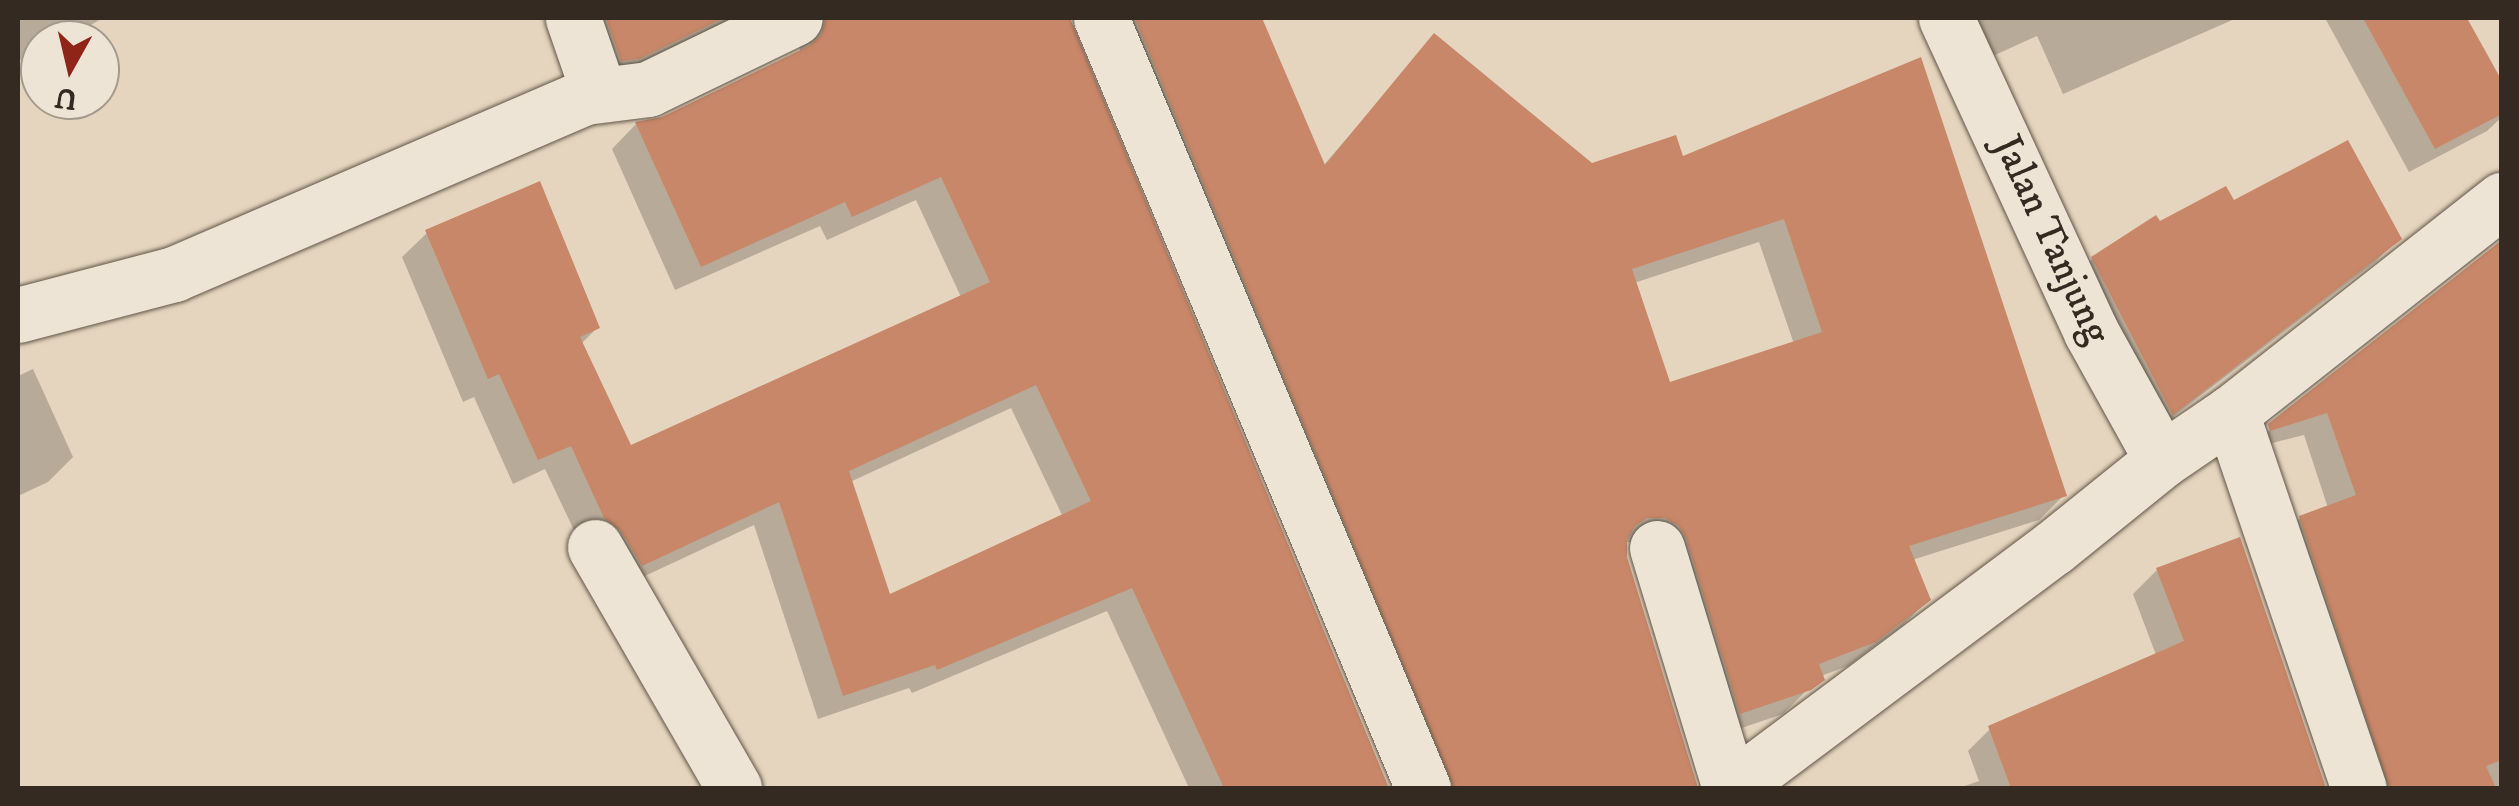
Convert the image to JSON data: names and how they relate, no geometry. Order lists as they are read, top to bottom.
{
  "streets": {
    "street": ["Jalan Tanjung"]
  },
  "north": "bottom"
}
